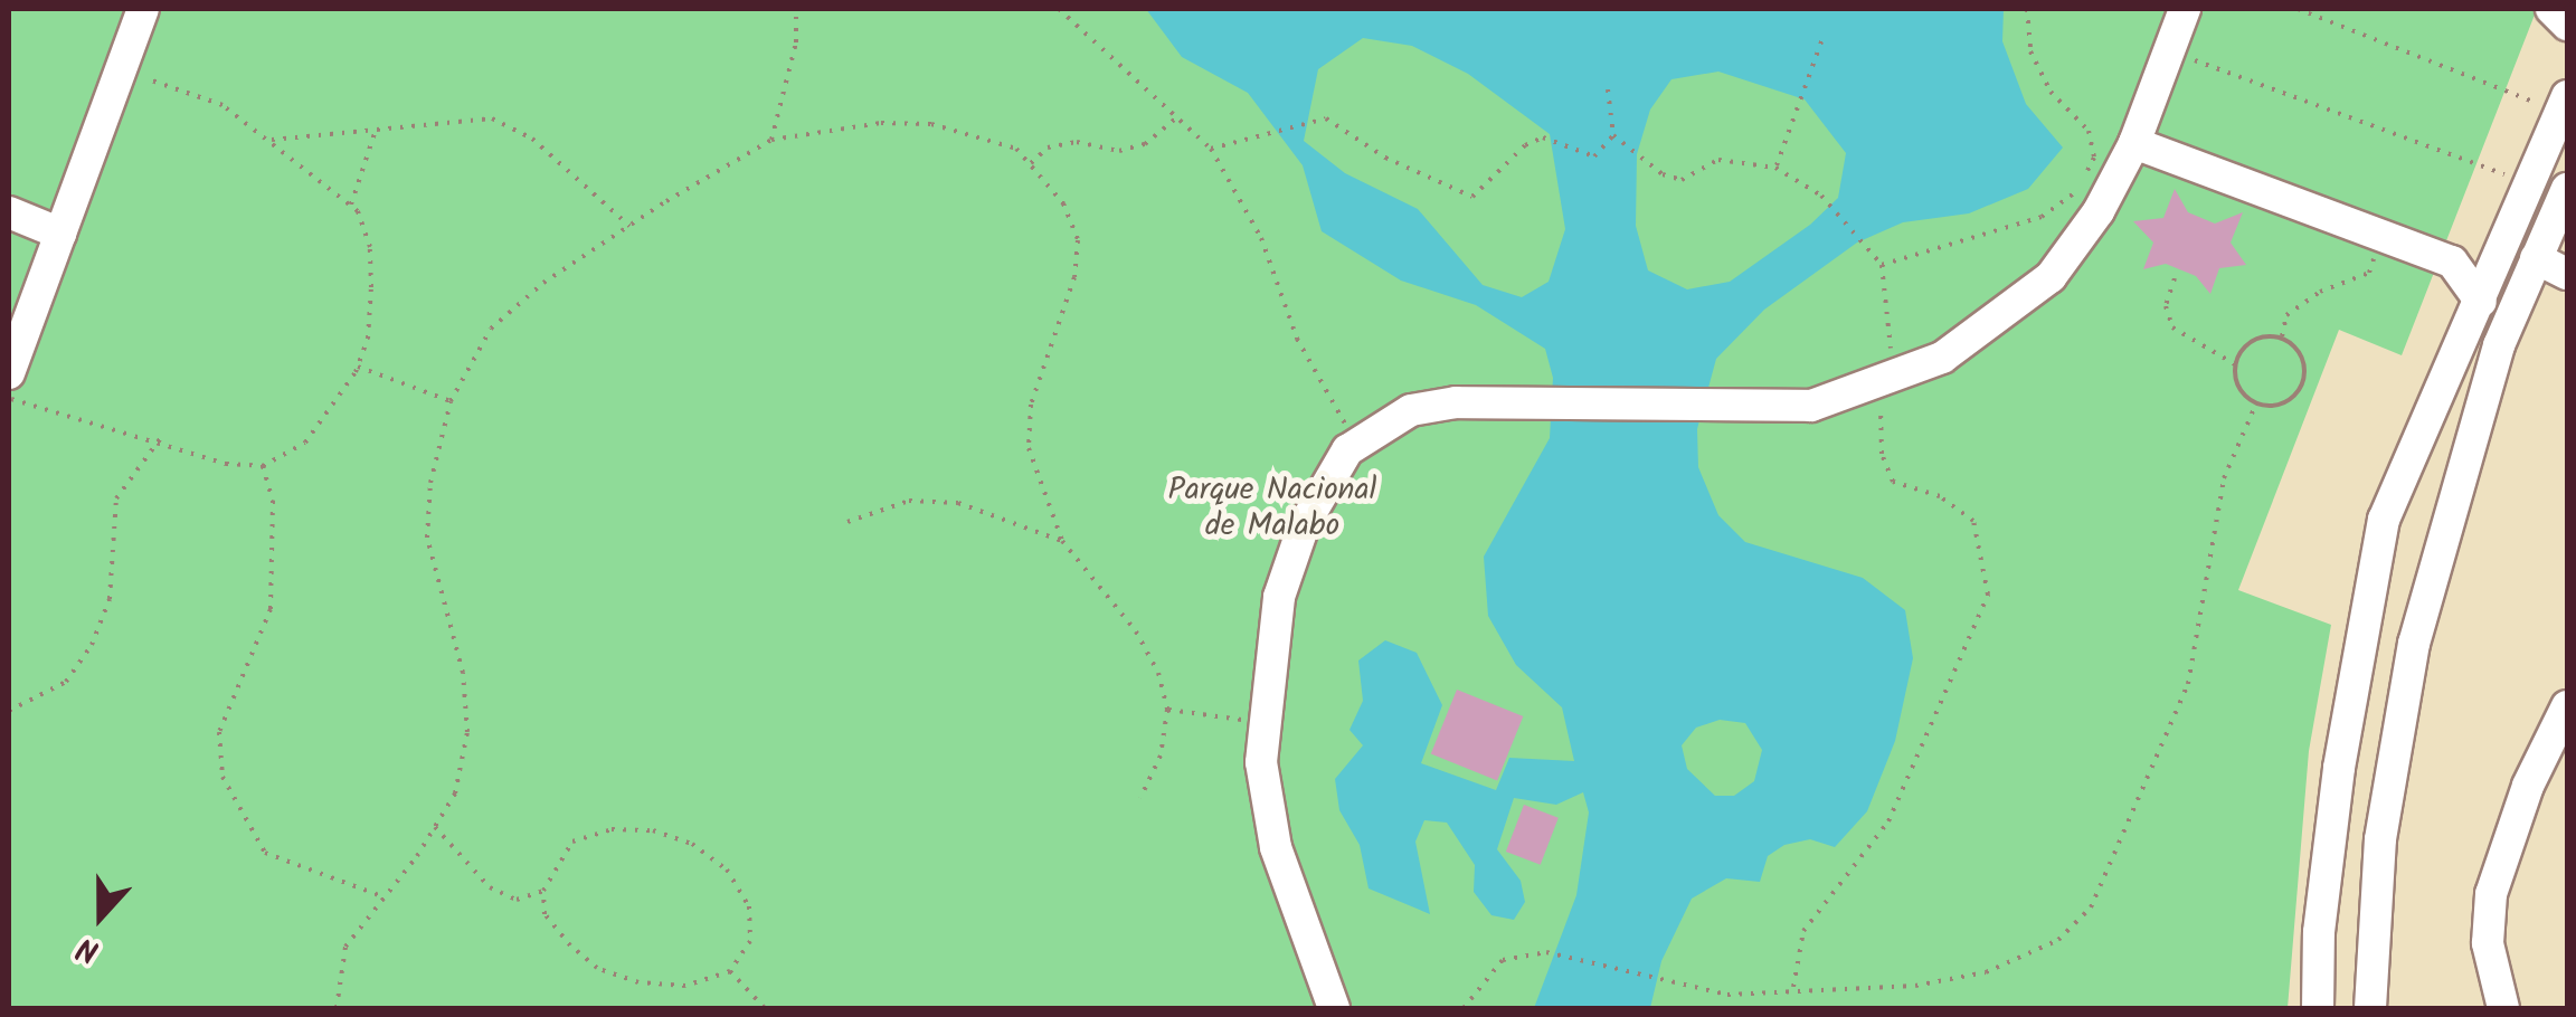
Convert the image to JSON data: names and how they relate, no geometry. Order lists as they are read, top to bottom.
{
  "parks": ["Parque Nacional de Malabo"],
  "north": "bottom"
}
